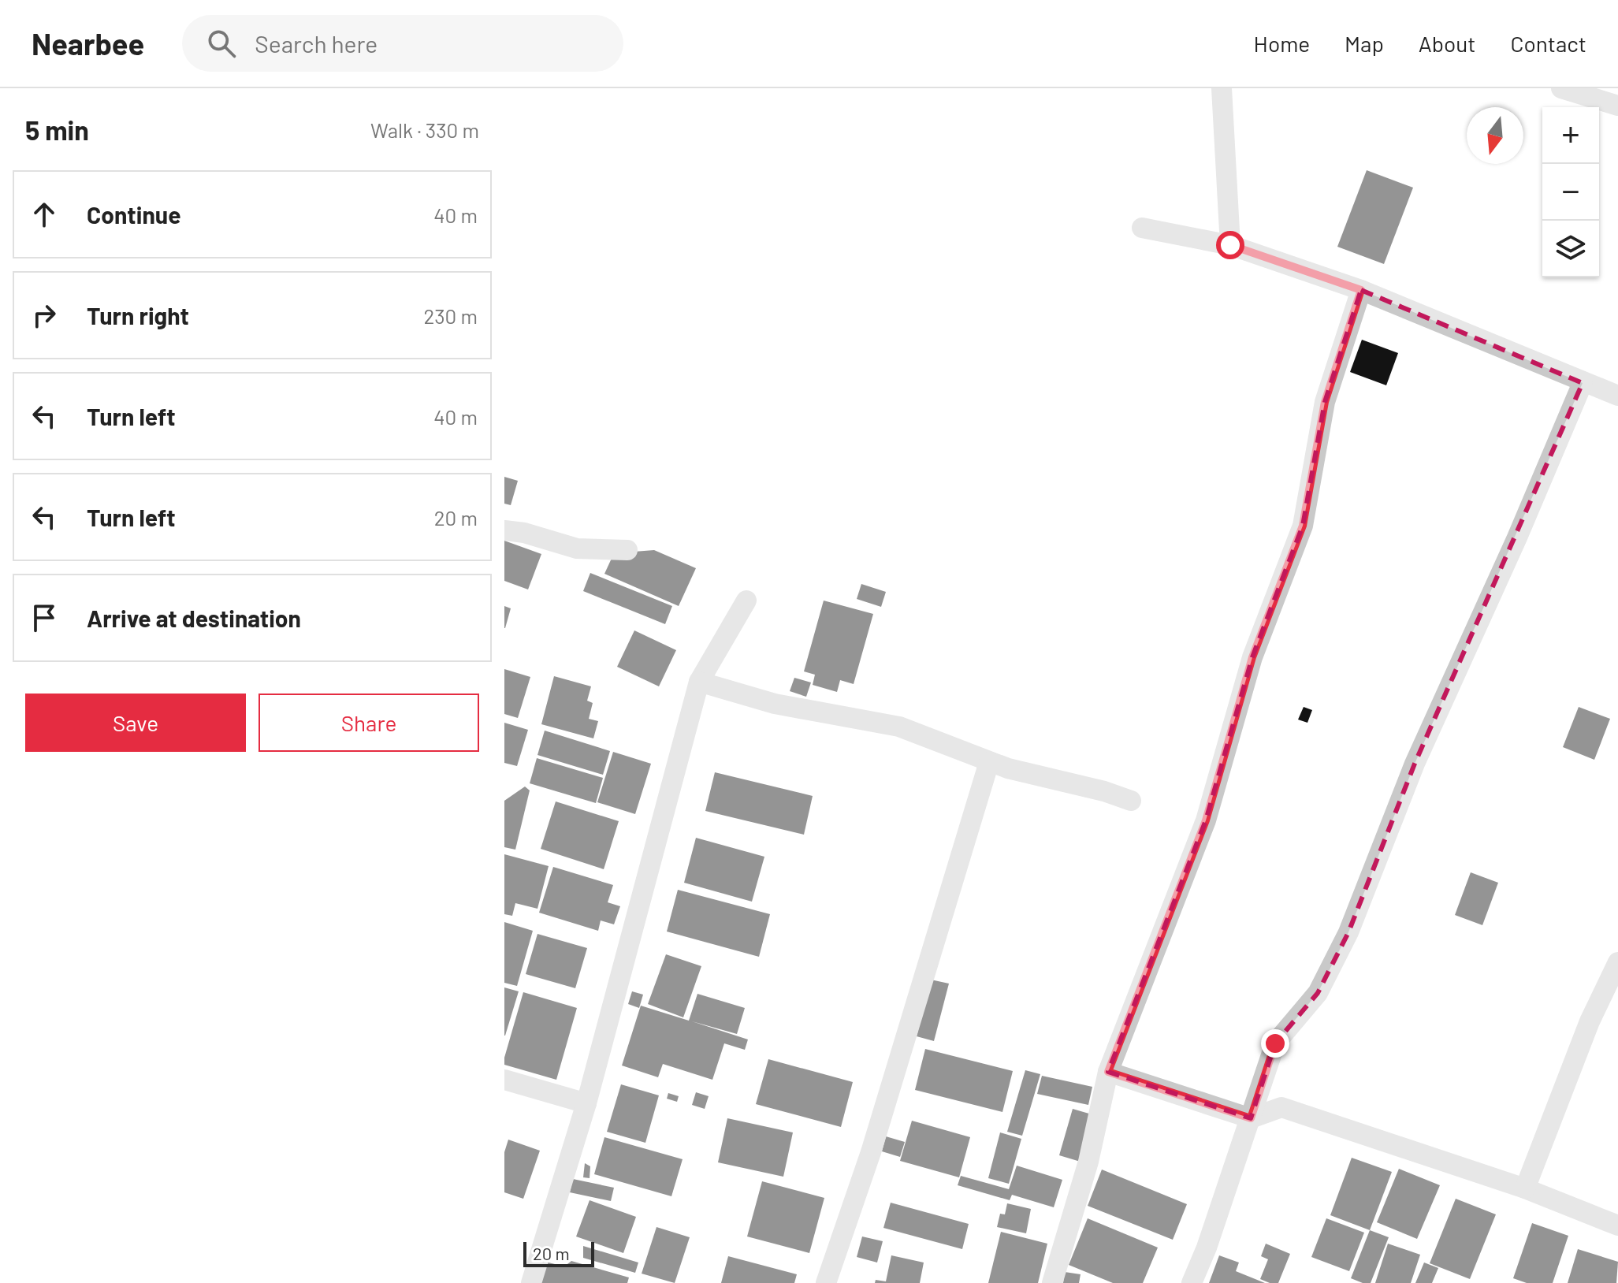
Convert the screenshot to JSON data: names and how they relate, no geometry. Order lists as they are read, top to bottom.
{
  "scale_bar": "20 m",
  "north": "bottom",
  "page": {
    "header": "Nearbee",
    "search": "Search here",
    "nav": [
      "Home",
      "Map",
      "About",
      "Contact"
    ],
    "heading": ["5 min", "Walk · 330 m"],
    "map_buttons": ["+", "−"],
    "list": [
      ["Continue", "40 m"],
      ["Turn right", "230 m"],
      ["Turn left", "40 m"],
      ["Turn left", "20 m"],
      "Arrive at destination"
    ],
    "buttons": ["Save", "Share"],
    "scale": "20 m"
  }
}
